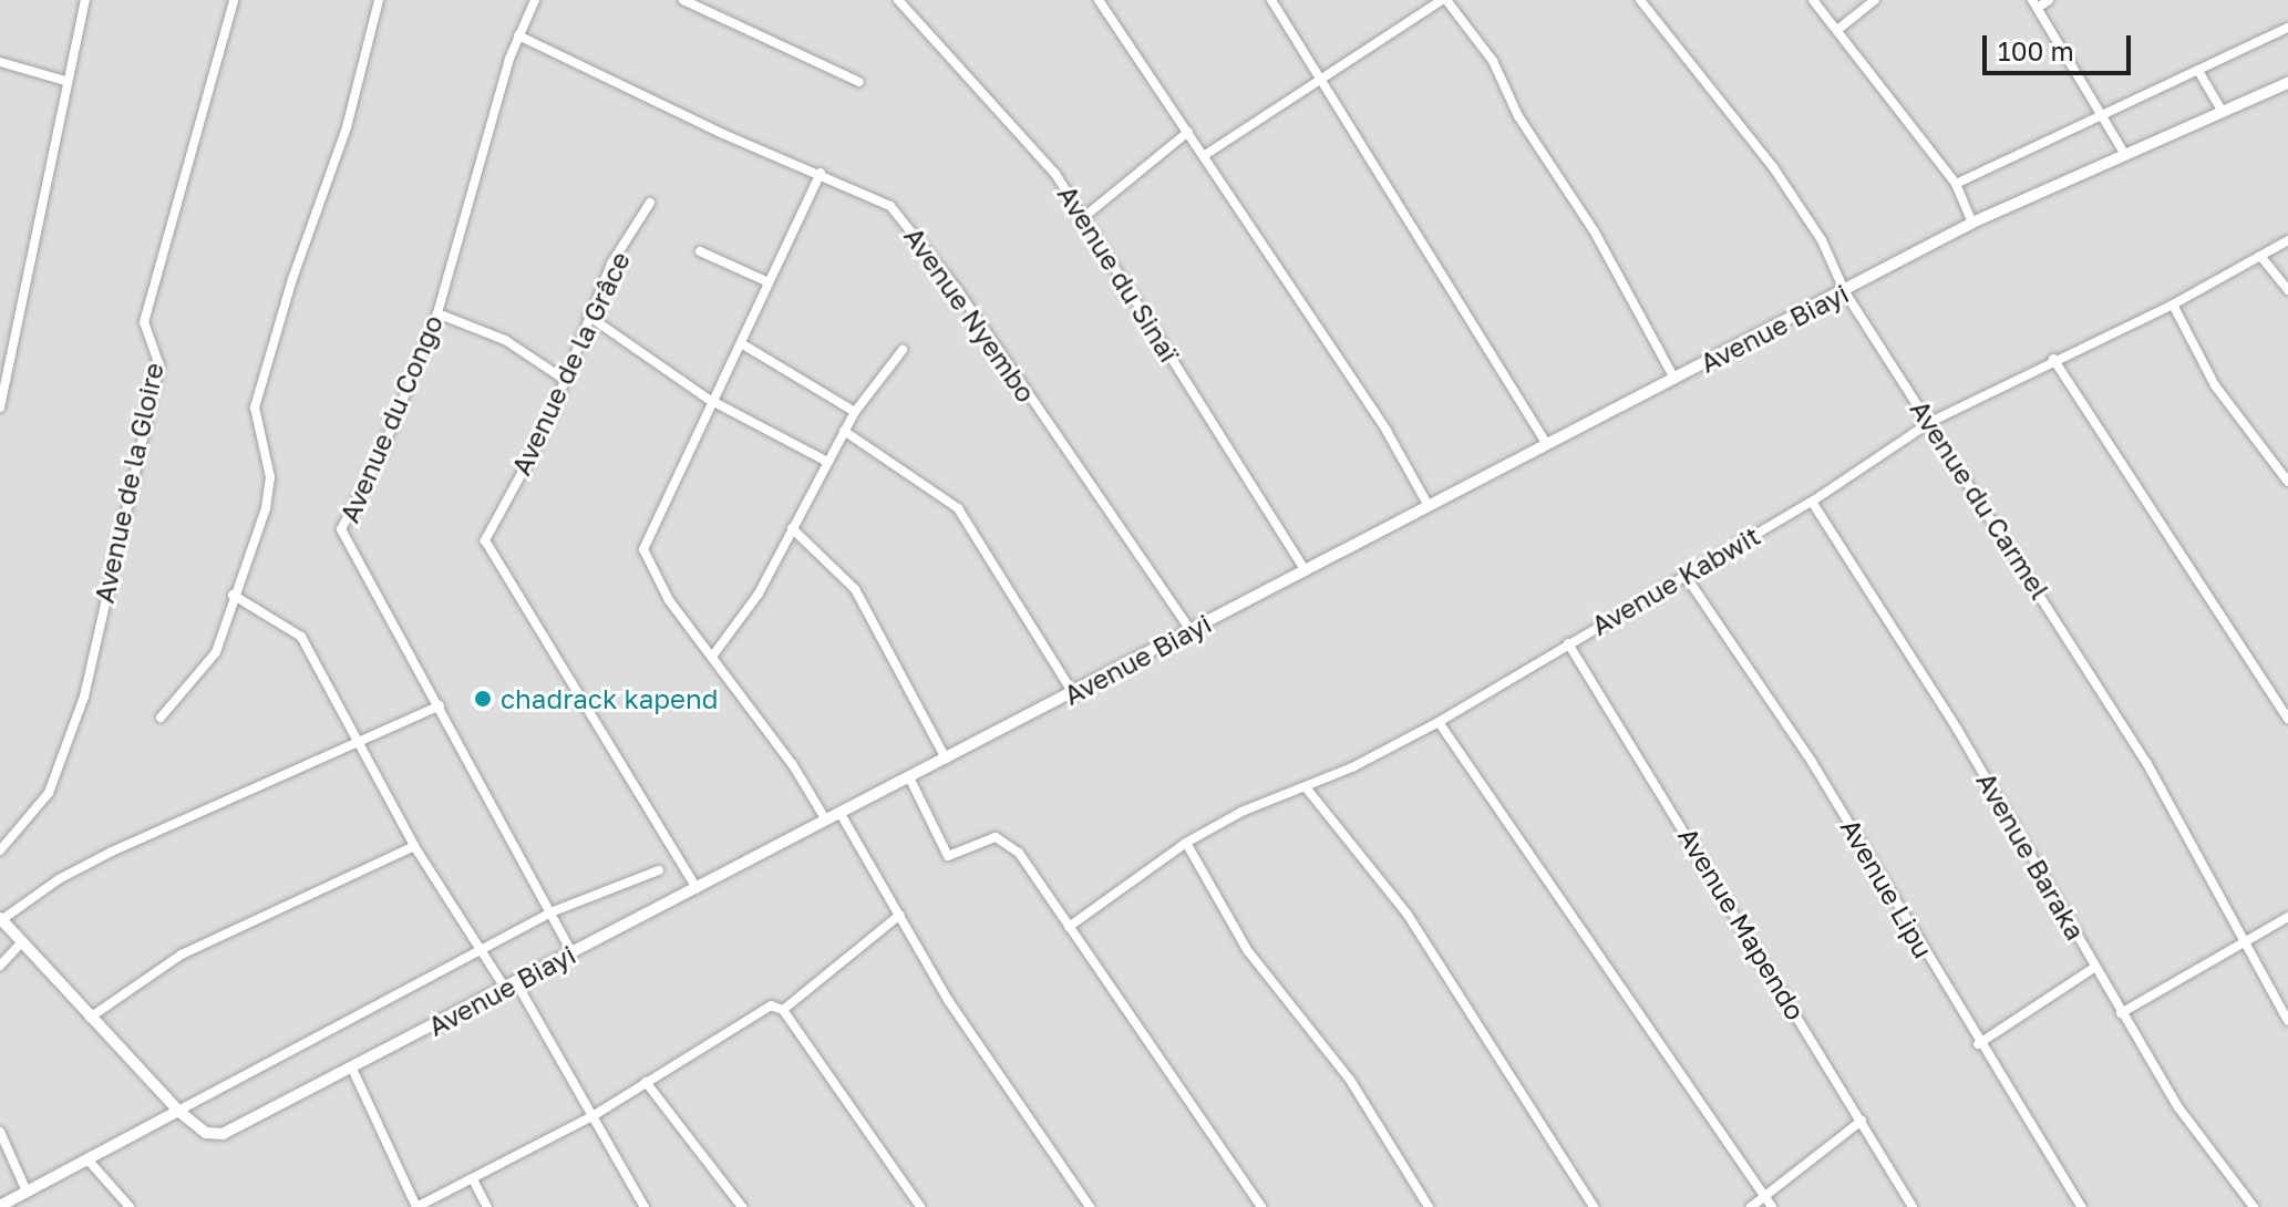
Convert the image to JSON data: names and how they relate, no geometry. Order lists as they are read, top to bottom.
{
  "streets": {
    "street": [
      "Avenue du Sinaï",
      "Avenue Nyembo",
      "Avenue Biayi",
      "Avenue de la Grâce",
      "Avenue du Congo",
      "Avenue de la Gloire",
      "Avenue du Carmel",
      "Avenue Kabwit",
      "Avenue Baraka",
      "Avenue Lipu",
      "Avenue Mapendo"
    ]
  },
  "crossings": [
    ["Avenue du Sinaï", "Avenue Biayi"],
    ["Avenue Nyembo", "Avenue Biayi"],
    ["Avenue Nyembo", "Avenue du Congo"],
    ["Avenue Biayi", "Avenue de la Grâce"],
    ["Avenue Biayi", "Avenue du Congo"],
    ["Avenue Biayi", "Avenue du Carmel"],
    ["Avenue du Carmel", "Avenue Kabwit"],
    ["Avenue Kabwit", "Avenue Baraka"],
    ["Avenue Kabwit", "Avenue Lipu"],
    ["Avenue Kabwit", "Avenue Mapendo"]
  ],
  "places": ["chadrack kapend"],
  "scale_bar": "100 m"
}
